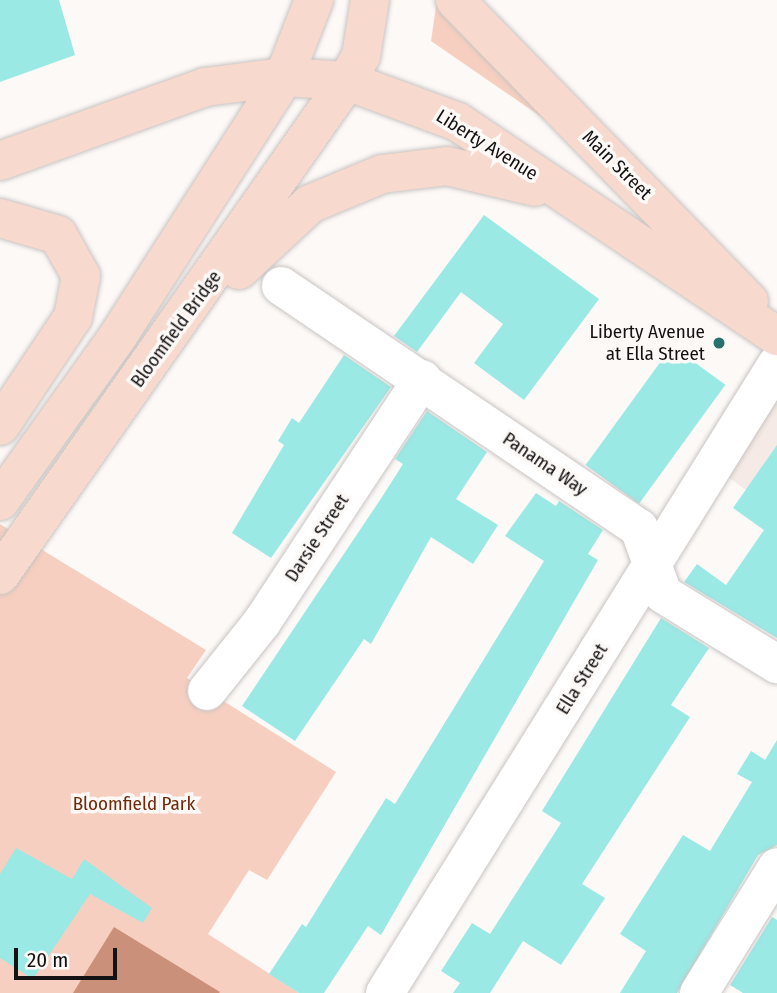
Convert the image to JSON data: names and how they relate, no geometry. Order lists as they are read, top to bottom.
{
  "streets": {
    "main road": ["Liberty Avenue", "Main Street", "Bloomfield Bridge"],
    "street": ["Panama Way", "Darsie Street", "Ella Street"]
  },
  "crossings": [
    ["Liberty Avenue", "Bloomfield Bridge"],
    ["Panama Way", "Darsie Street"],
    ["Panama Way", "Ella Street"]
  ],
  "parks": ["Bloomfield Park"],
  "places": ["Liberty Avenue at Ella Street"],
  "scale_bar": "20 m"
}
